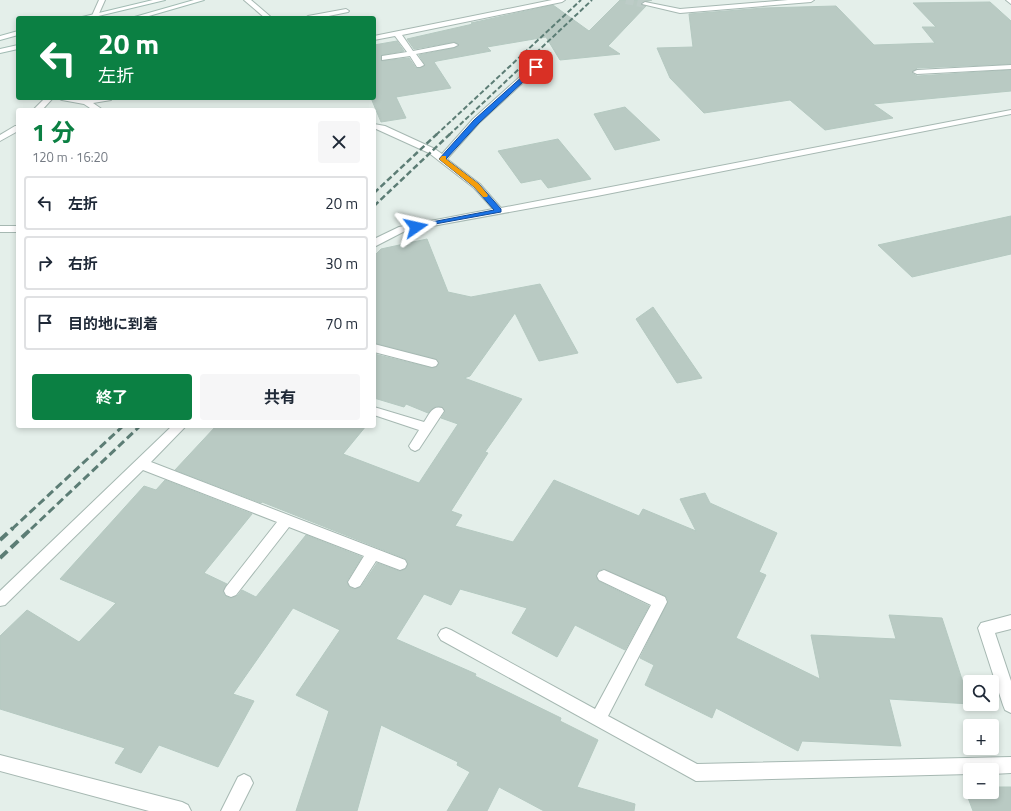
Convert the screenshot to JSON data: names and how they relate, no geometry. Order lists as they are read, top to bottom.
{
  "page": {
    "turn": ["20 m", "左折"],
    "heading": ["1 分", "120 m · 16:20"],
    "list": [
      {
        "name": "左折",
        "value": "20 m"
      },
      {
        "name": "右折",
        "value": "30 m"
      },
      {
        "name": "目的地に到着",
        "value": "70 m"
      }
    ],
    "buttons": ["終了", "共有"],
    "map_buttons": ["+", "−"]
  }
}
